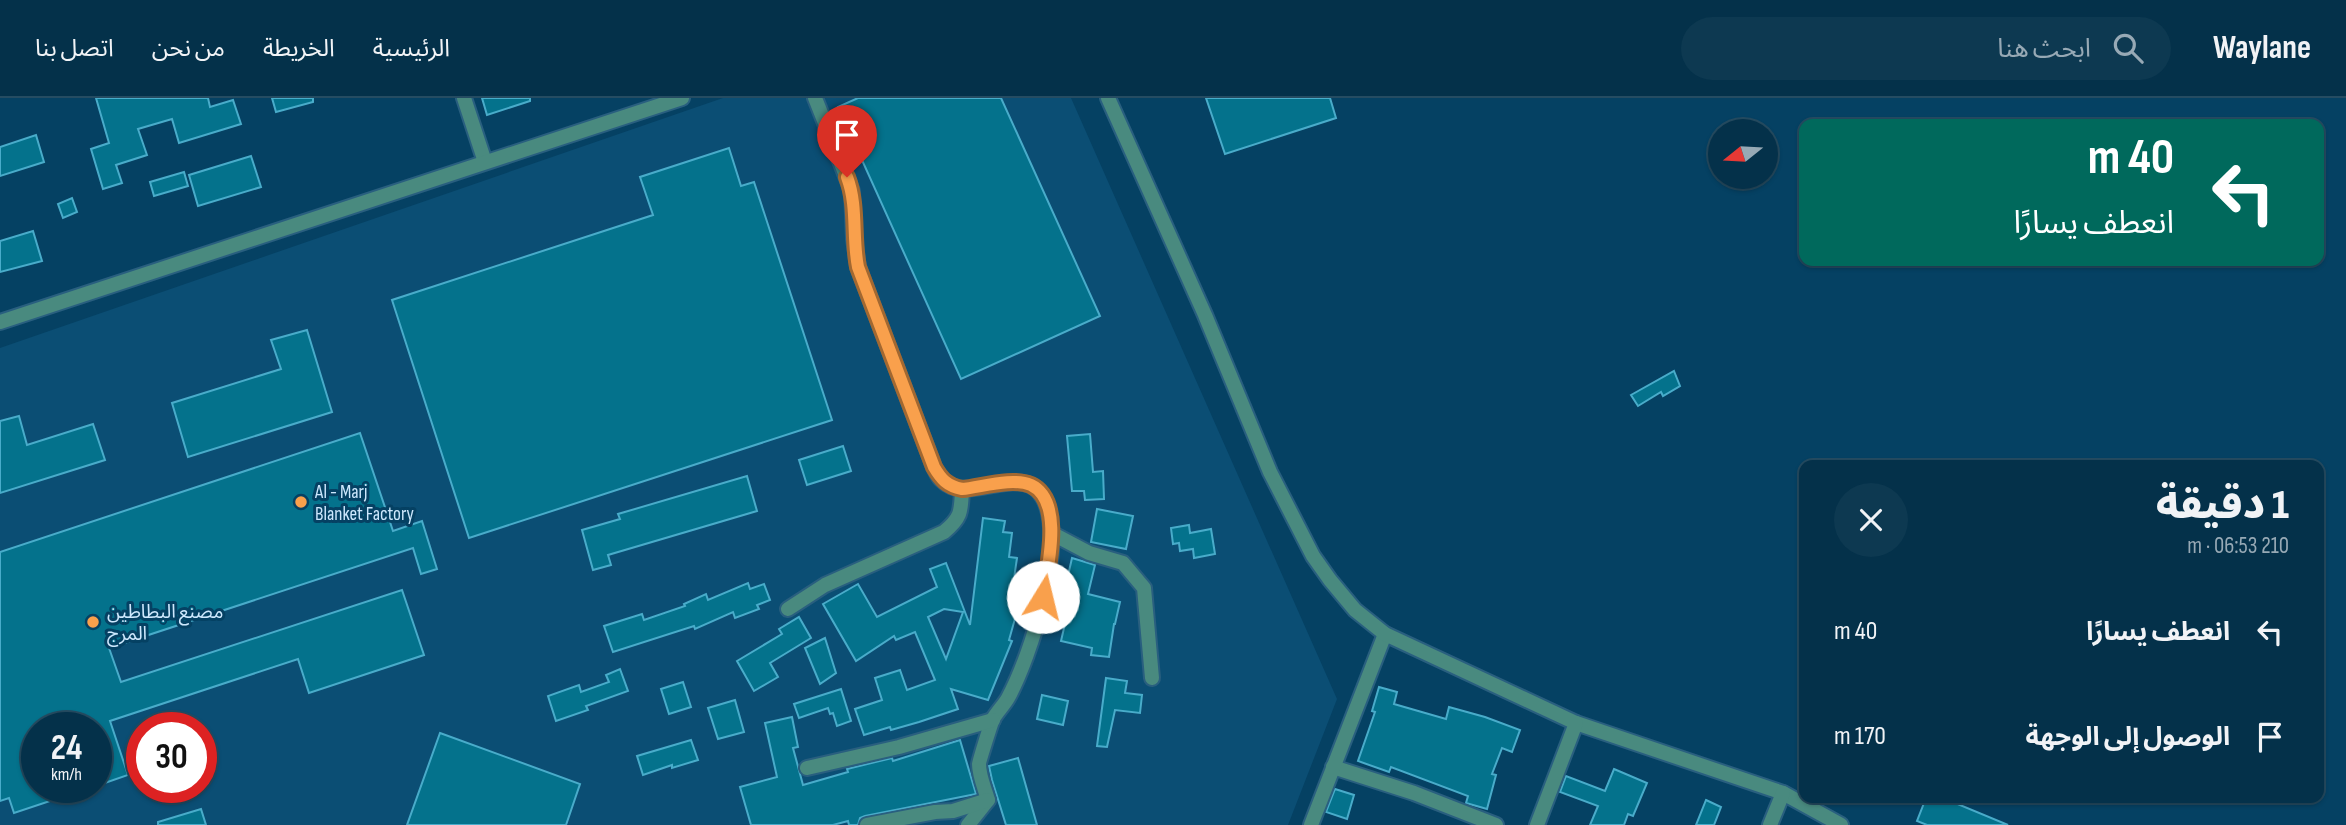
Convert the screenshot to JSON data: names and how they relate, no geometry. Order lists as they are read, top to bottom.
{
  "places": ["Al - Marj Blanket Factory", "مصنع البطاطين المرج"],
  "north": "left",
  "page": {
    "header": "Waylane",
    "search": "ابحث هنا",
    "nav": [
      "الرئيسية",
      "الخريطة",
      "من نحن",
      "اتصل بنا"
    ],
    "turn": ["40 m", "انعطف يسارًا"],
    "heading": ["1 دقيقة", "210 m · 06:53"],
    "list": [
      {
        "name": "انعطف يسارًا",
        "value": "40 m"
      },
      {
        "name": "الوصول إلى الوجهة",
        "value": "170 m"
      }
    ],
    "speed": "24 km/h",
    "limit": "30"
  }
}
